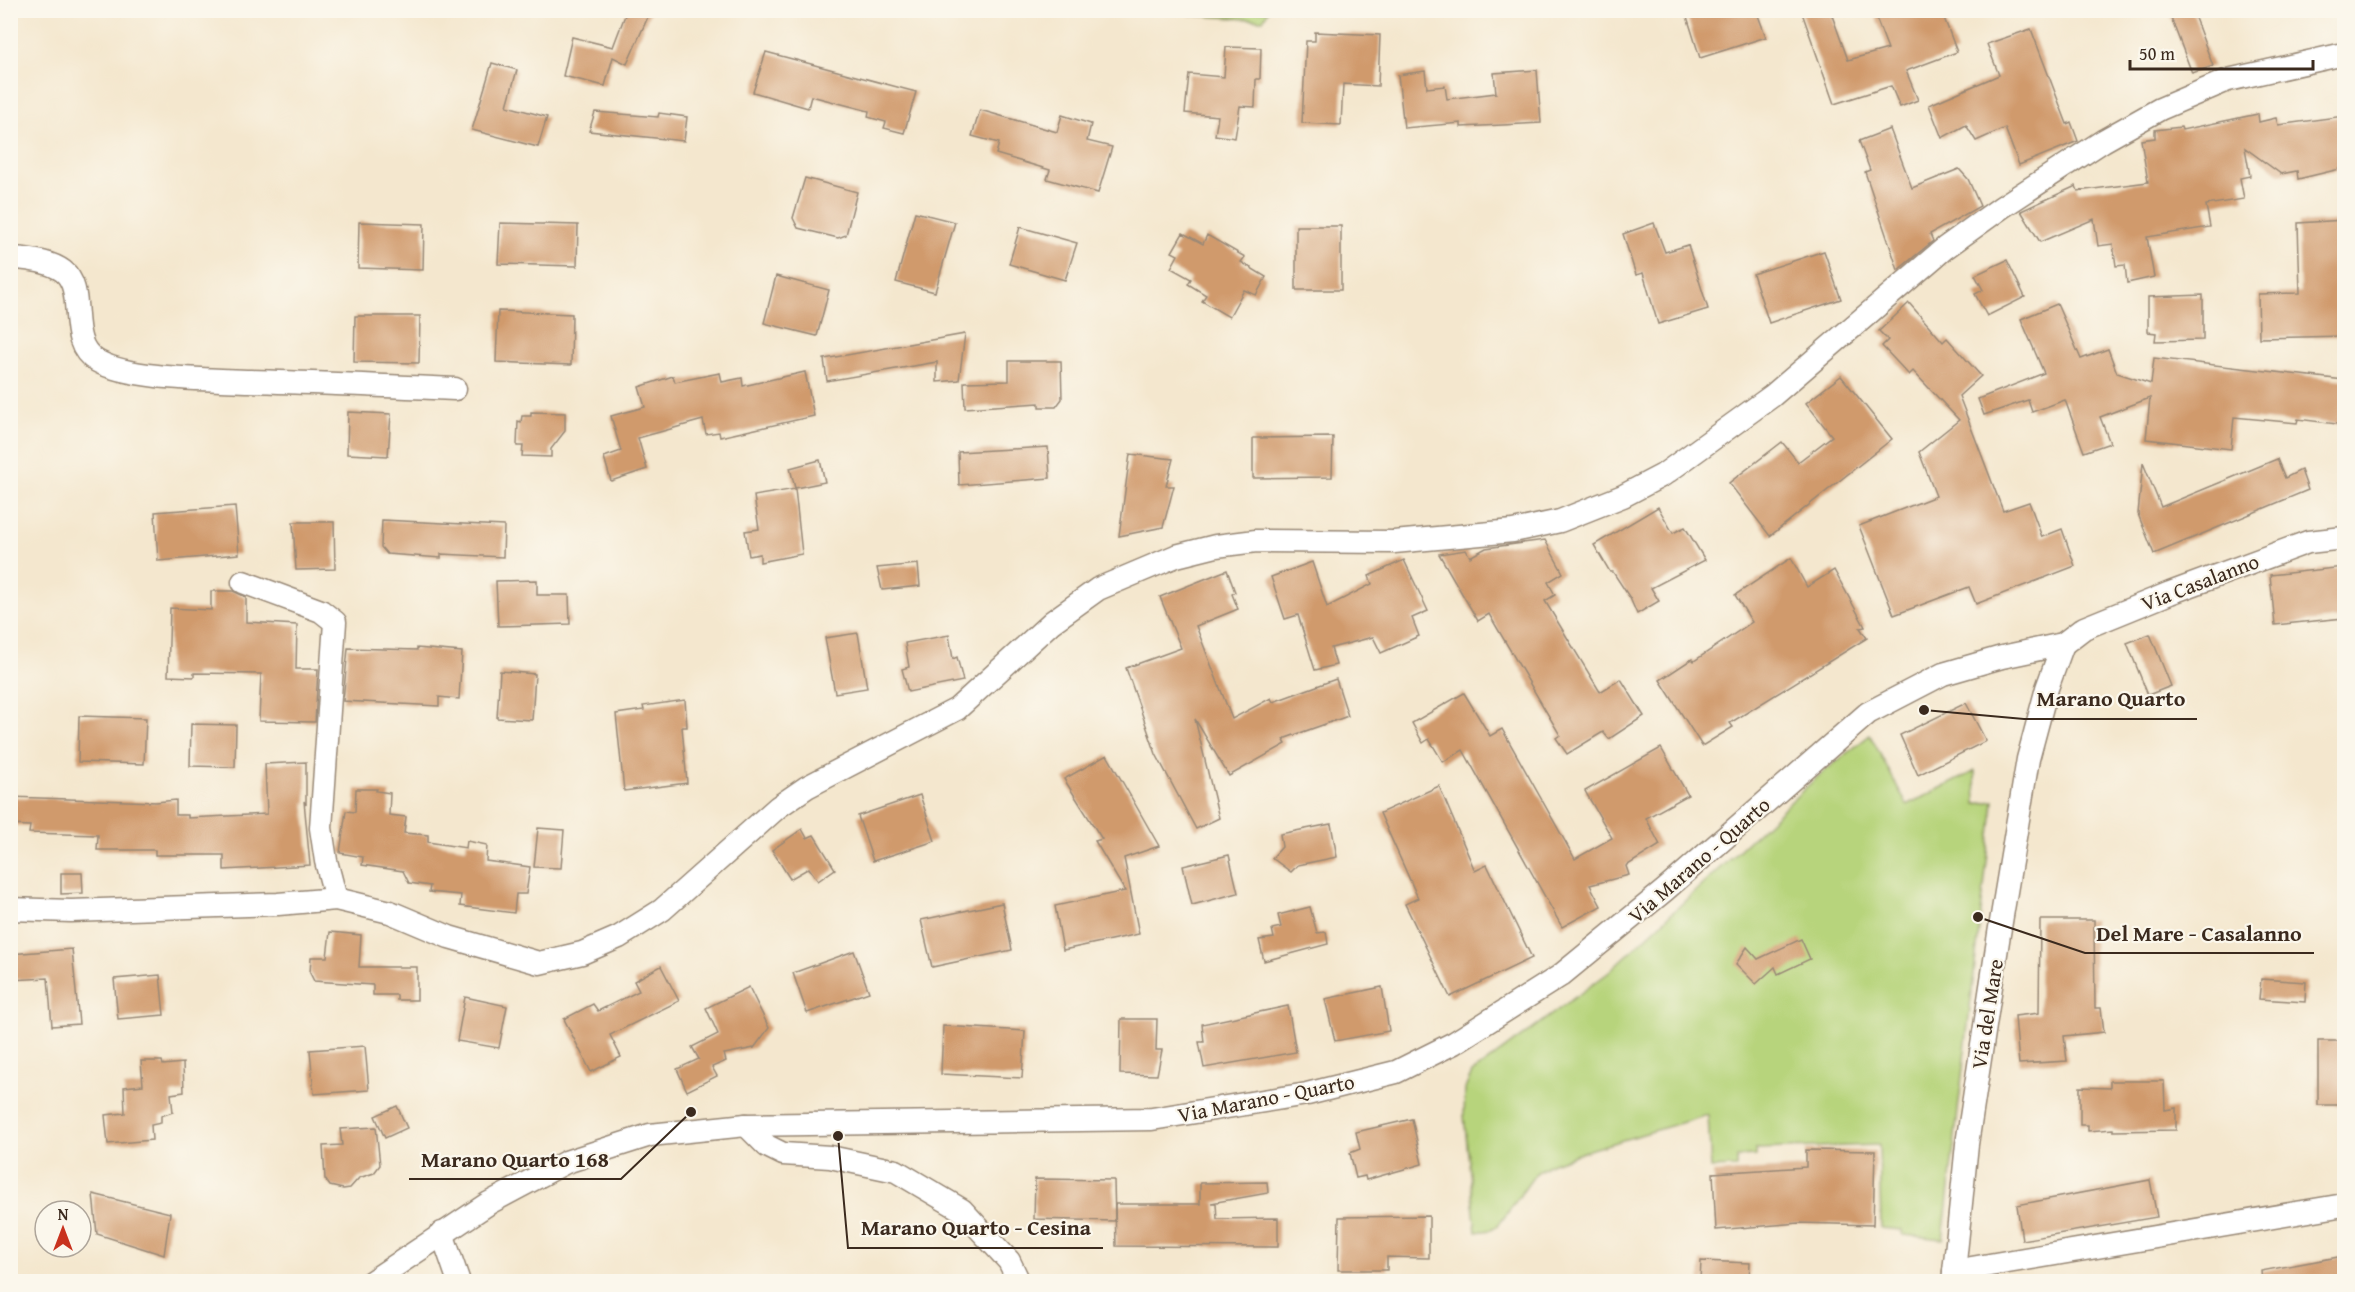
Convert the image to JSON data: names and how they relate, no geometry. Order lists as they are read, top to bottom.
{
  "streets": {
    "street": ["Via Casalanno", "Via Marano - Quarto", "Via del Mare"]
  },
  "crossings": [
    ["Via Casalanno", "Via Marano - Quarto"],
    ["Via Casalanno", "Via del Mare"],
    ["Via Marano - Quarto", "Via del Mare"]
  ],
  "places": [
    "Marano Quarto",
    "Del Mare - Casalanno",
    "Marano Quarto 168",
    "Marano Quarto - Cesina"
  ],
  "scale_bar": "50 m",
  "north": "top"
}
